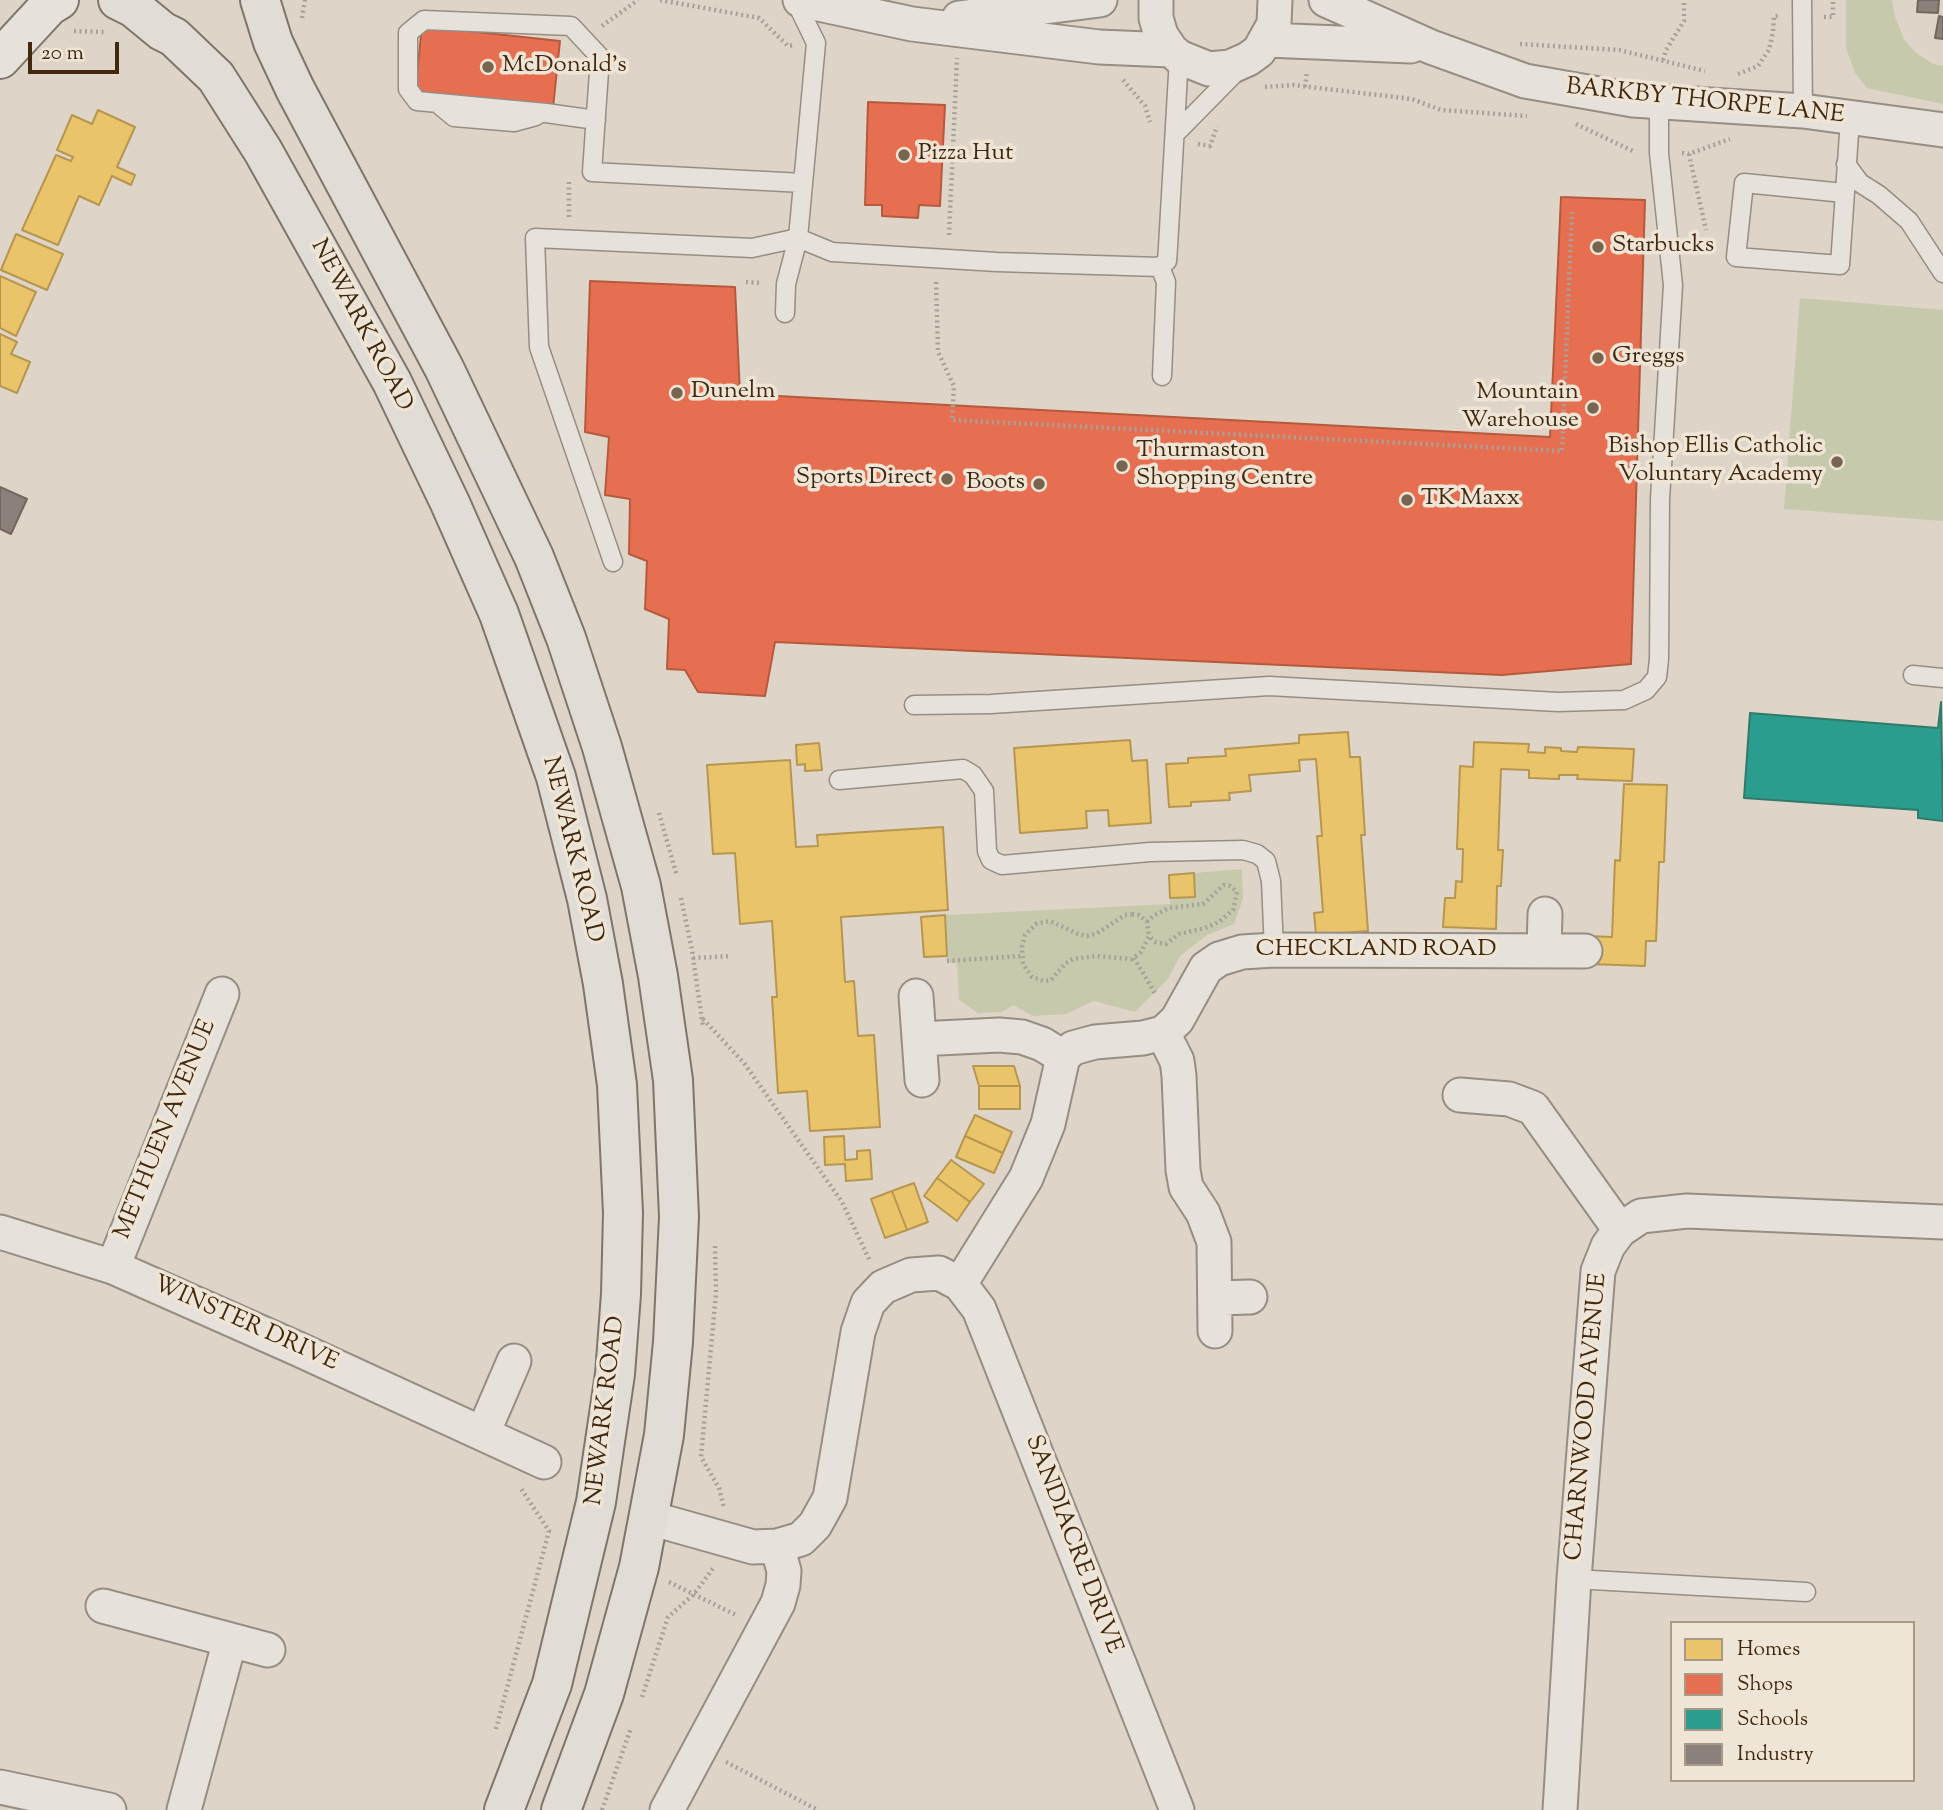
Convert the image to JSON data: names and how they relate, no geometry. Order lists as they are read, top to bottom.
{
  "streets": {
    "highway": ["NEWARK ROAD"],
    "street": [
      "BARKBY THORPE LANE",
      "CHECKLAND ROAD",
      "METHUEN AVENUE",
      "WINSTER DRIVE",
      "CHARNWOOD AVENUE",
      "SANDIACRE DRIVE"
    ]
  },
  "crossings": [
    ["METHUEN AVENUE", "WINSTER DRIVE"]
  ],
  "places": [
    "McDonald's",
    "Pizza Hut",
    "Starbucks",
    "Greggs",
    "Dunelm",
    "Mountain Warehouse",
    "Bishop Ellis Catholic Voluntary Academy",
    "Thurmaston Shopping Centre",
    "Sports Direct",
    "Boots",
    "TK Maxx"
  ],
  "legend": [
    "Homes",
    "Shops",
    "Schools",
    "Industry"
  ],
  "scale_bar": "20 m"
}
